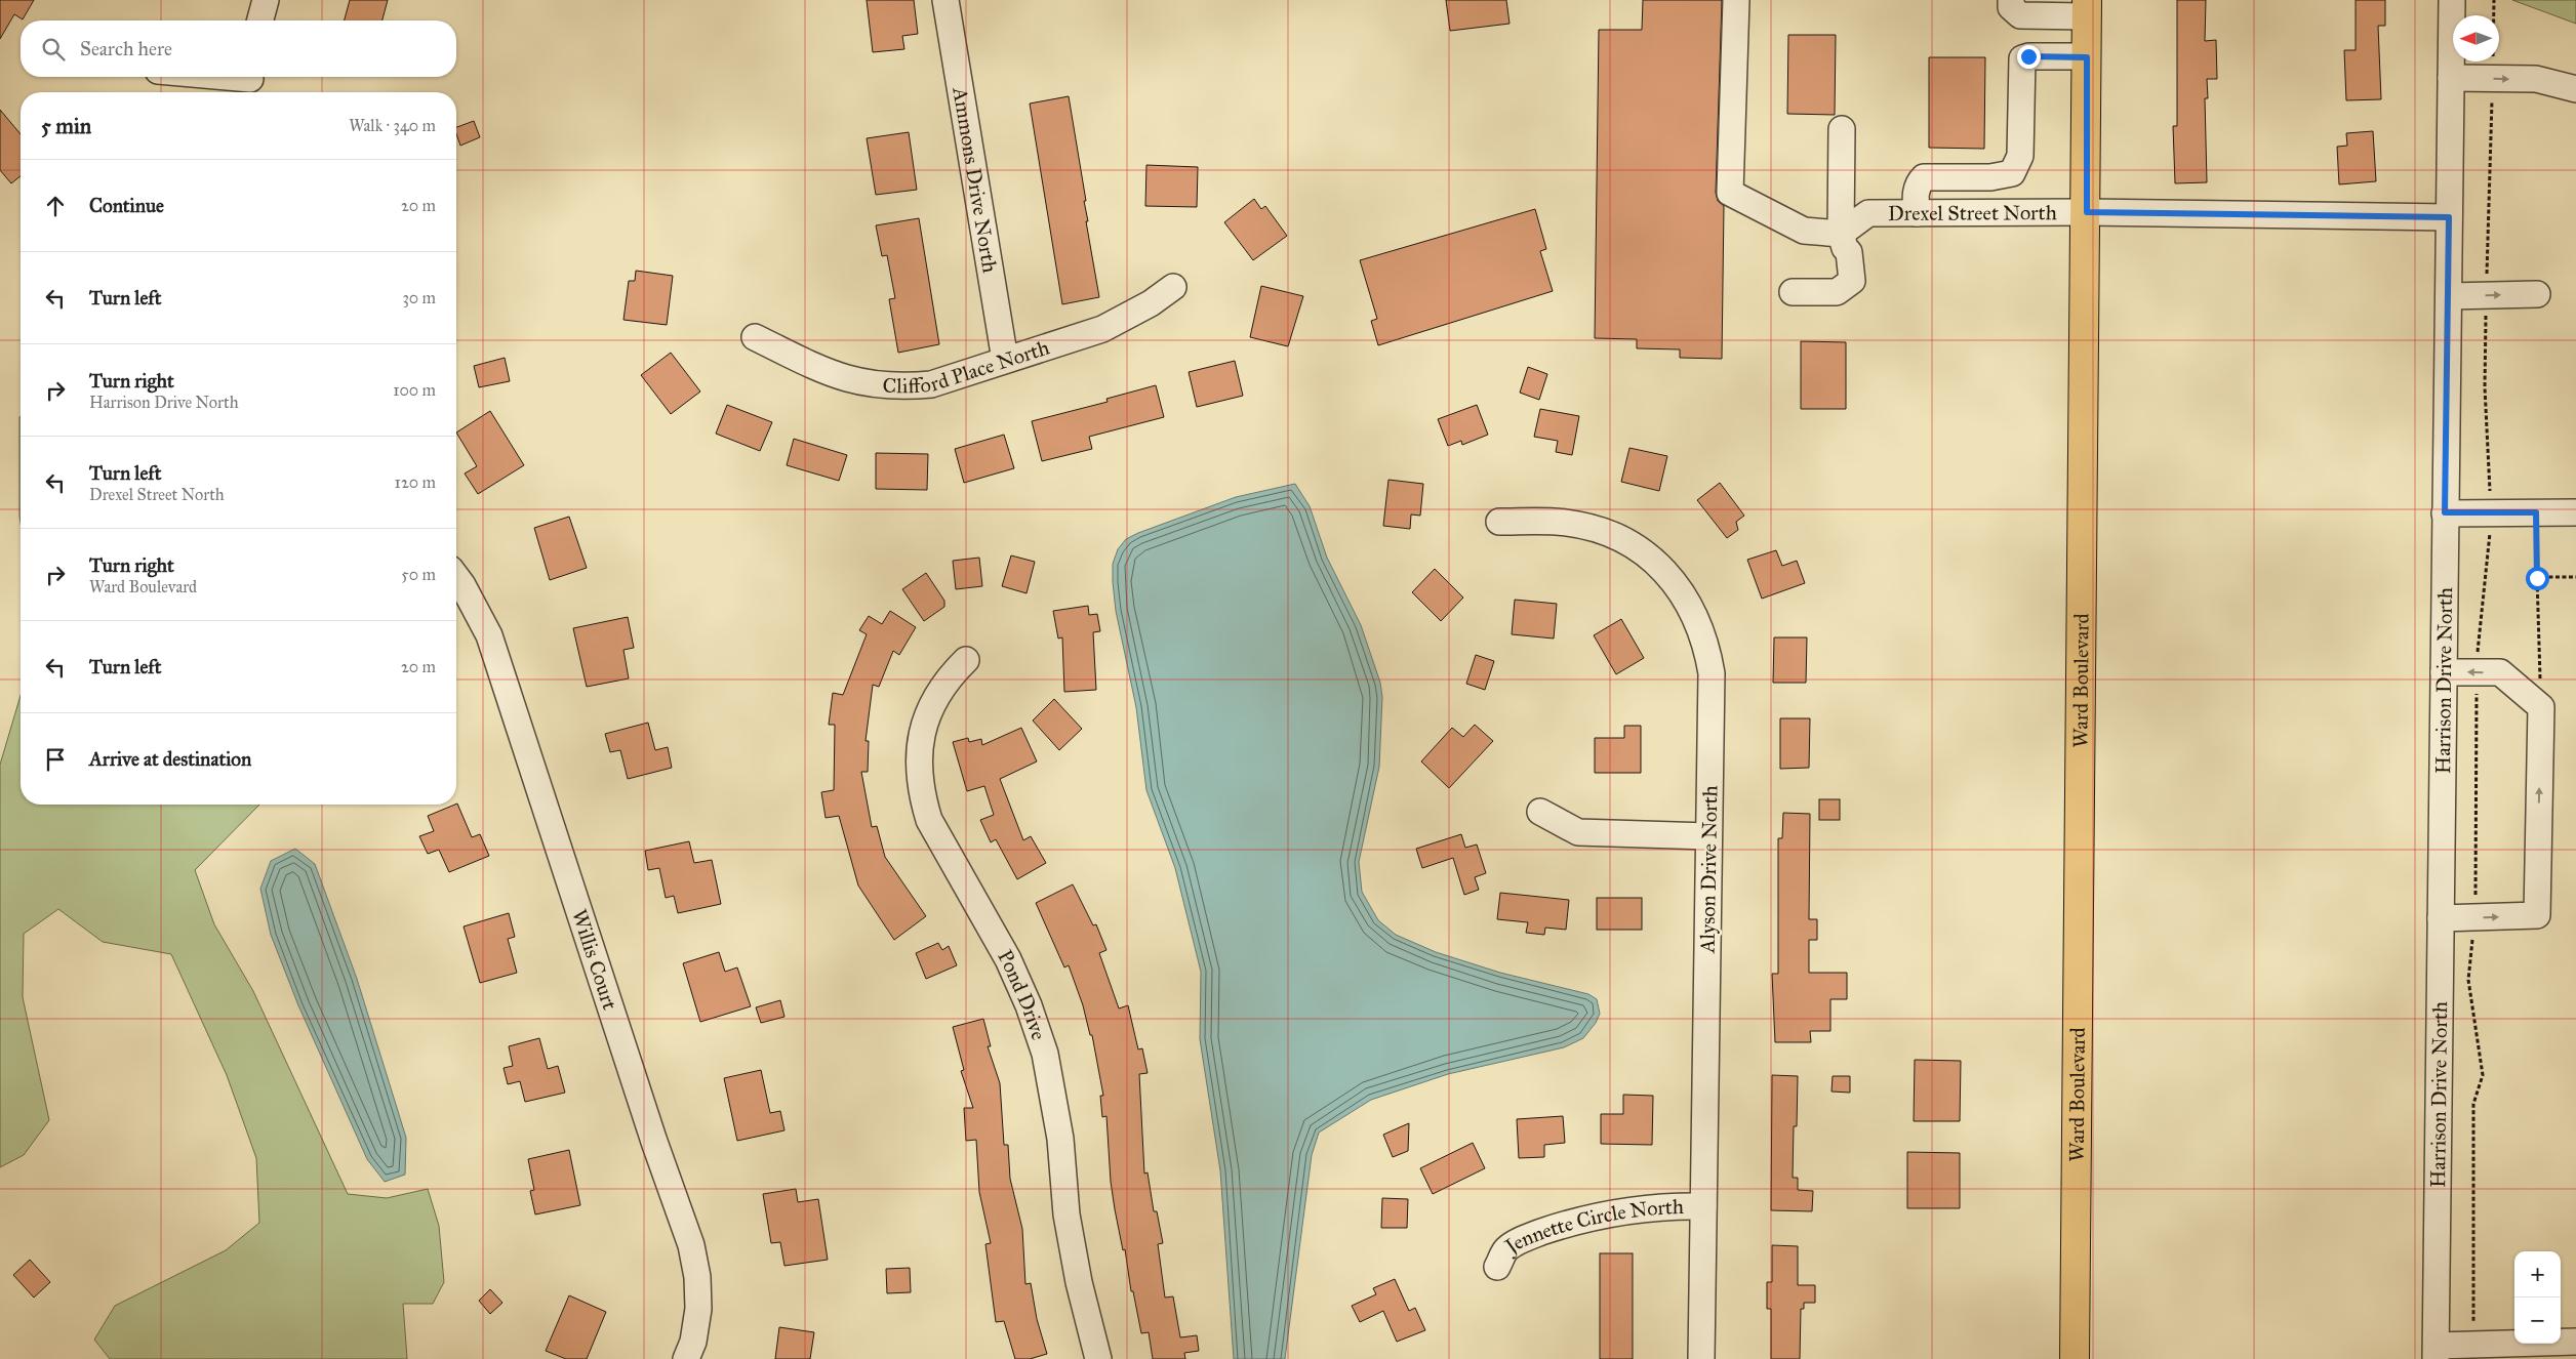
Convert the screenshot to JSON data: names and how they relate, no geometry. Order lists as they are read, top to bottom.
{
  "streets": {
    "main road": ["Ward Boulevard"],
    "street": [
      "Ammons Drive North",
      "Drexel Street North",
      "Clifford Place North",
      "Harrison Drive North",
      "Alyson Drive North",
      "Willis Court",
      "Pond Drive",
      "Jennette Circle North"
    ]
  },
  "crossings": [
    ["Ammons Drive North", "Clifford Place North"],
    ["Drexel Street North", "Ward Boulevard"],
    ["Drexel Street North", "Harrison Drive North"],
    ["Alyson Drive North", "Jennette Circle North"]
  ],
  "north": "left",
  "page": {
    "search": "Search here",
    "heading": ["5 min", "Walk · 340 m"],
    "list": [
      ["Continue", "20 m"],
      ["Turn left", "30 m"],
      ["Turn right", "Harrison Drive North", "100 m"],
      ["Turn left", "Drexel Street North", "120 m"],
      ["Turn right", "Ward Boulevard", "50 m"],
      ["Turn left", "20 m"],
      "Arrive at destination"
    ],
    "map_buttons": ["+", "−"]
  }
}
